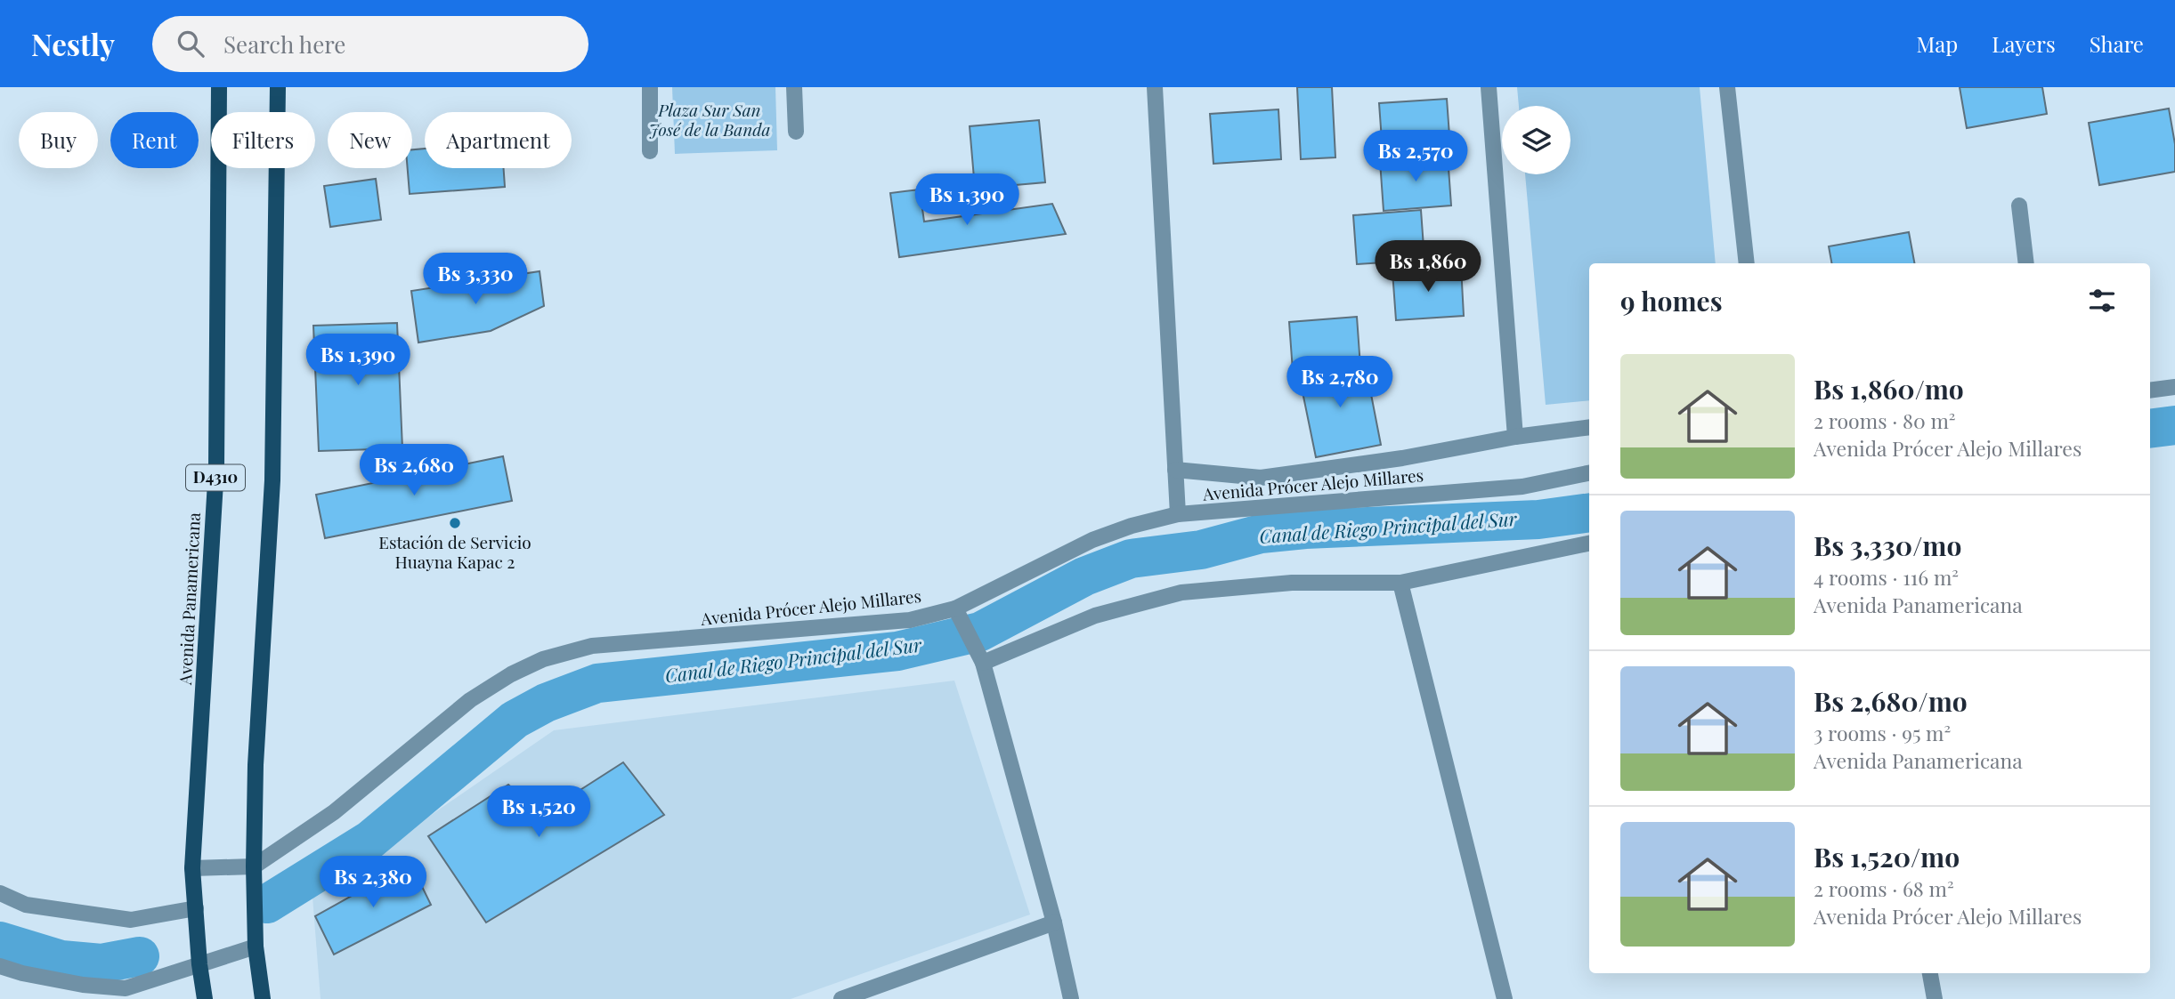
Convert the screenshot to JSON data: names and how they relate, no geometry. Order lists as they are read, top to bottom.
{
  "streets": {
    "main road": ["D4310", "Avenida Panamericana"],
    "street": ["Avenida Prócer Alejo Millares"]
  },
  "water": ["Canal de Riego Principal del Sur"],
  "parks": ["Plaza Sur San José de la Banda"],
  "places": ["Estación de Servicio Huayna Kapac 2"],
  "page": {
    "header": "Nestly",
    "search": "Search here",
    "nav": ["Map", "Layers", "Share"],
    "chip": [
      "Buy",
      "Rent",
      "Filters",
      "New",
      "Apartment"
    ],
    "price": [
      "Bs 2,570",
      "Bs 1,390",
      "Bs 1,860",
      "Bs 3,330",
      "Bs 1,390",
      "Bs 2,780",
      "Bs 2,680",
      "Bs 1,520",
      "Bs 2,380"
    ],
    "heading": "9 homes",
    "list": [
      {
        "name": "Bs 1,860/mo",
        "note": "2 rooms · 80 m² · Avenida Prócer Alejo Millares"
      },
      {
        "name": "Bs 3,330/mo",
        "note": "4 rooms · 116 m² · Avenida Panamericana"
      },
      {
        "name": "Bs 2,680/mo",
        "note": "3 rooms · 95 m² · Avenida Panamericana"
      },
      {
        "name": "Bs 1,520/mo",
        "note": "2 rooms · 68 m² · Avenida Prócer Alejo Millares"
      }
    ]
  }
}
